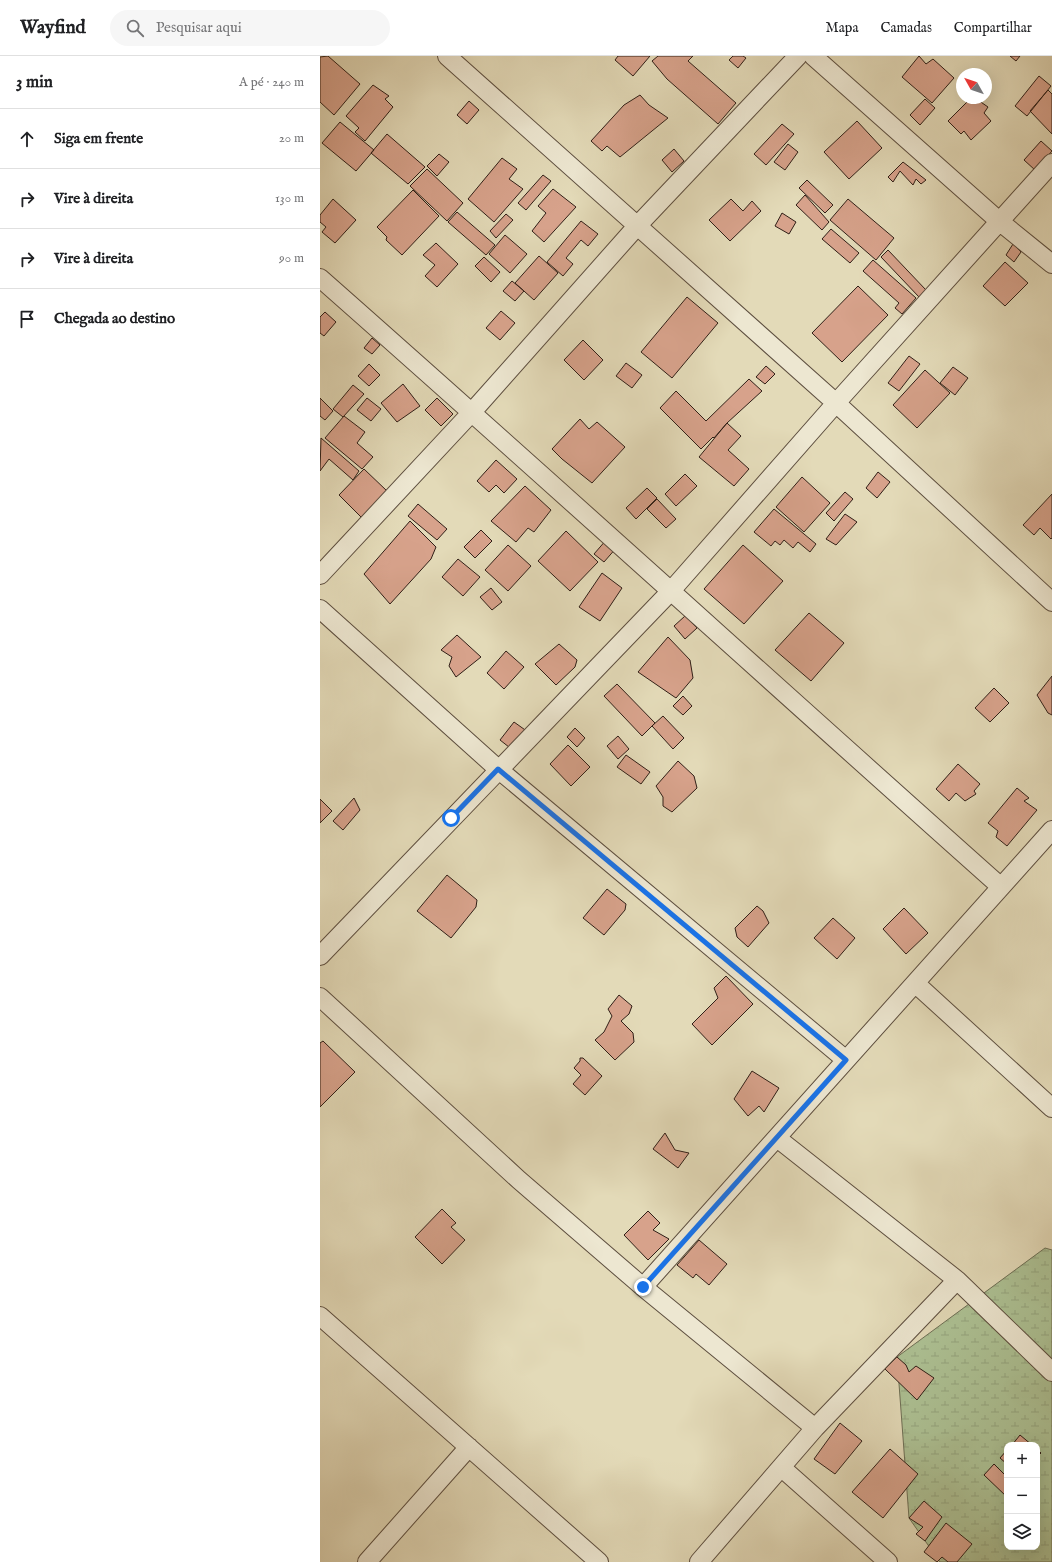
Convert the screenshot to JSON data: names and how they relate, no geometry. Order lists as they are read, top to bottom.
{
  "north": "top left",
  "page": {
    "header": "Wayfind",
    "search": "Pesquisar aqui",
    "nav": ["Mapa", "Camadas", "Compartilhar"],
    "heading": ["3 min", "A pé · 240 m"],
    "list": [
      ["Siga em frente", "20 m"],
      ["Vire à direita", "130 m"],
      ["Vire à direita", "90 m"],
      "Chegada ao destino"
    ],
    "map_buttons": ["+", "−"]
  }
}
